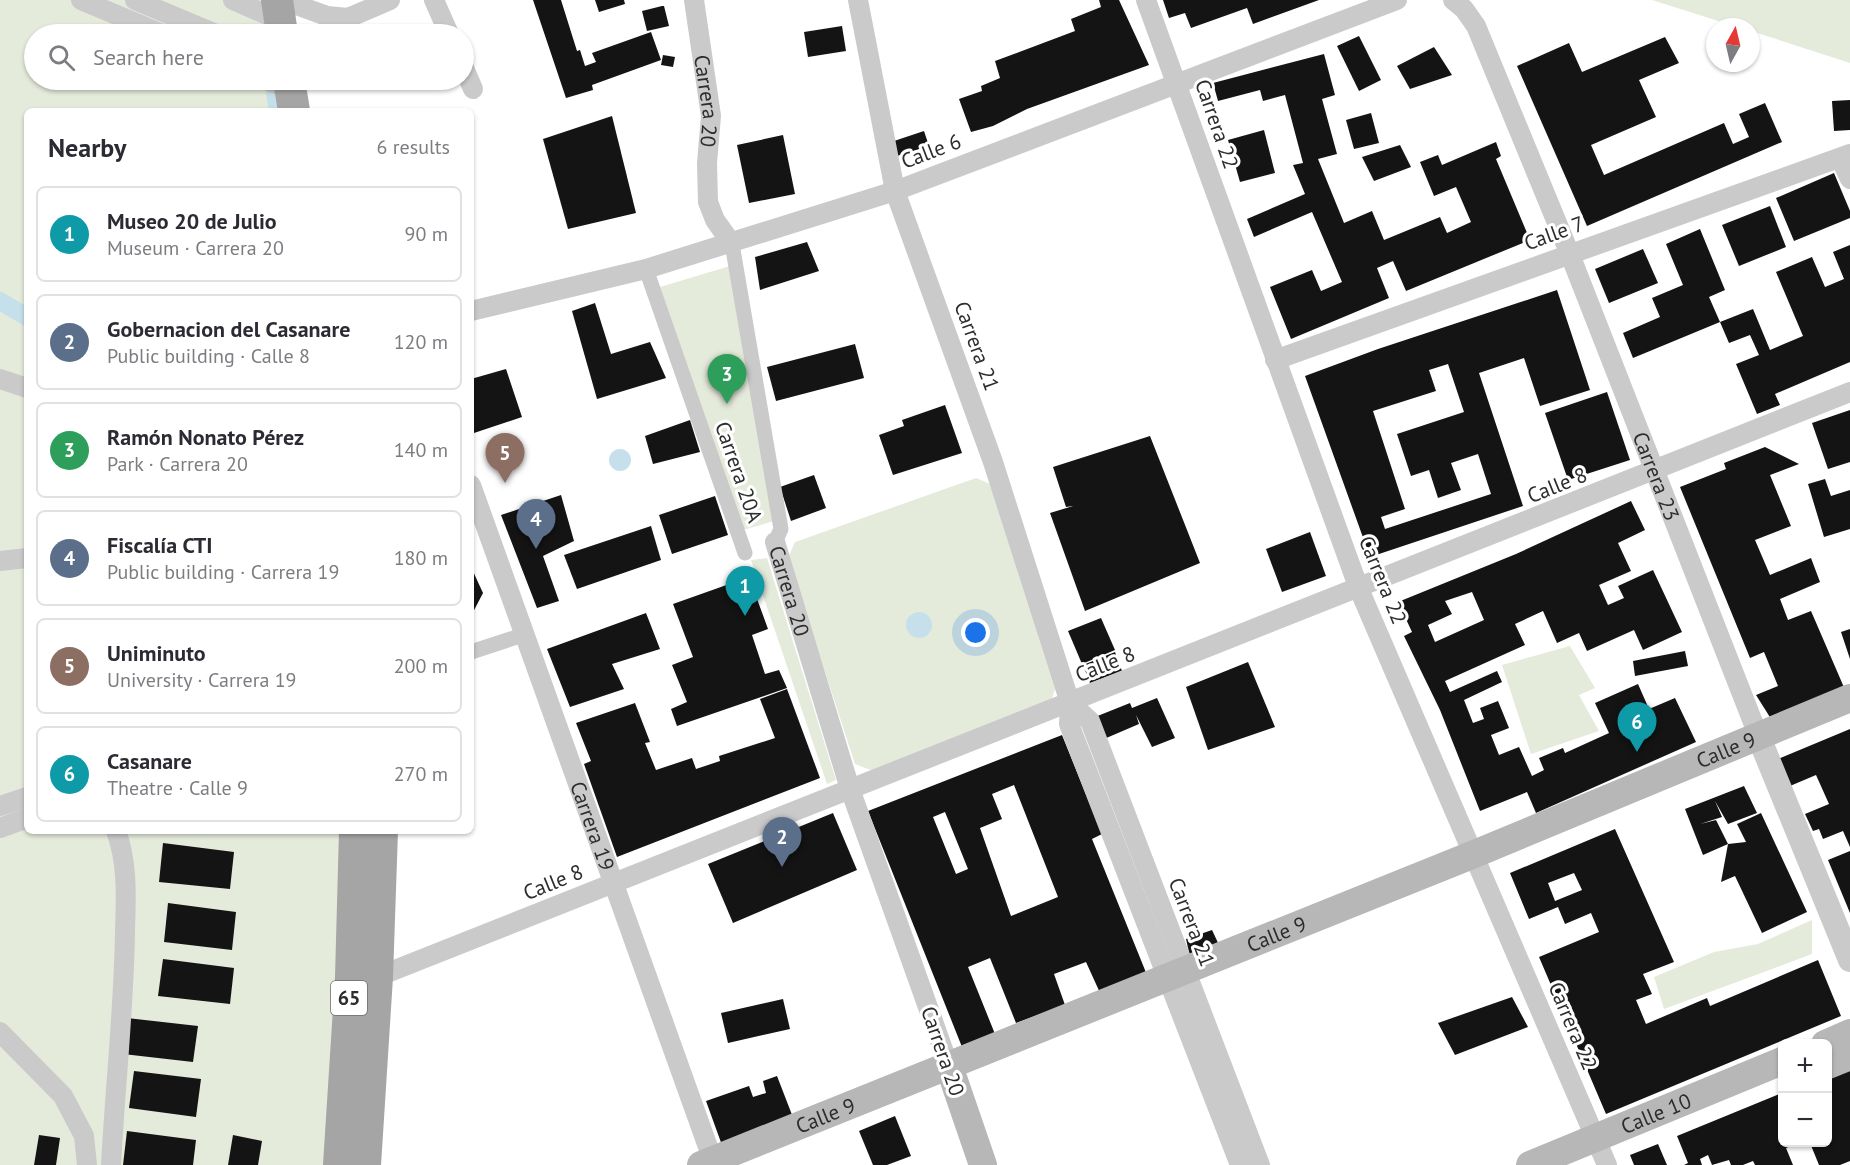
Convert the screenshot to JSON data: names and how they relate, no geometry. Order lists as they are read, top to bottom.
{
  "streets": {
    "main road": [
      "Carrera 20",
      "Calle 9",
      "65",
      "Calle 10"
    ],
    "street": [
      "Carrera 22",
      "Calle 6",
      "Calle 7",
      "Carrera 21",
      "Carrera 20A",
      "Carrera 23",
      "Calle 8",
      "Carrera 19"
    ]
  },
  "crossings": [
    ["Carrera 20", "Calle 6"],
    ["Carrera 20", "Calle 8"],
    ["Carrera 20", "Calle 9"],
    ["Carrera 22", "Calle 6"],
    ["Carrera 22", "Calle 7"],
    ["Carrera 22", "Calle 8"],
    ["Carrera 22", "Calle 9"],
    ["Carrera 22", "Calle 10"],
    ["Calle 6", "Carrera 21"],
    ["Calle 6", "Carrera 20A"],
    ["Calle 7", "Carrera 23"],
    ["Carrera 21", "Calle 8"],
    ["Carrera 21", "Calle 9"],
    ["Carrera 23", "Calle 8"],
    ["Carrera 23", "Calle 9"],
    ["Calle 8", "Carrera 19"],
    ["Calle 8", "65"],
    ["Calle 9", "Carrera 19"]
  ],
  "north": "top",
  "page": {
    "search": "Search here",
    "heading": ["Nearby", "6 results"],
    "list": [
      {
        "mark": "1",
        "name": "Museo 20 de Julio",
        "note": "Museum · Carrera 20",
        "value": "90 m"
      },
      {
        "mark": "2",
        "name": "Gobernacion del Casanare",
        "note": "Public building · Calle 8",
        "value": "120 m"
      },
      {
        "mark": "3",
        "name": "Ramón Nonato Pérez",
        "note": "Park · Carrera 20",
        "value": "140 m"
      },
      {
        "mark": "4",
        "name": "Fiscalía CTI",
        "note": "Public building · Carrera 19",
        "value": "180 m"
      },
      {
        "mark": "5",
        "name": "Uniminuto",
        "note": "University · Carrera 19",
        "value": "200 m"
      },
      {
        "mark": "6",
        "name": "Casanare",
        "note": "Theatre · Calle 9",
        "value": "270 m"
      }
    ],
    "pins": [
      "3",
      "5",
      "4",
      "1",
      "6",
      "2"
    ],
    "map_buttons": ["+", "−"]
  }
}
